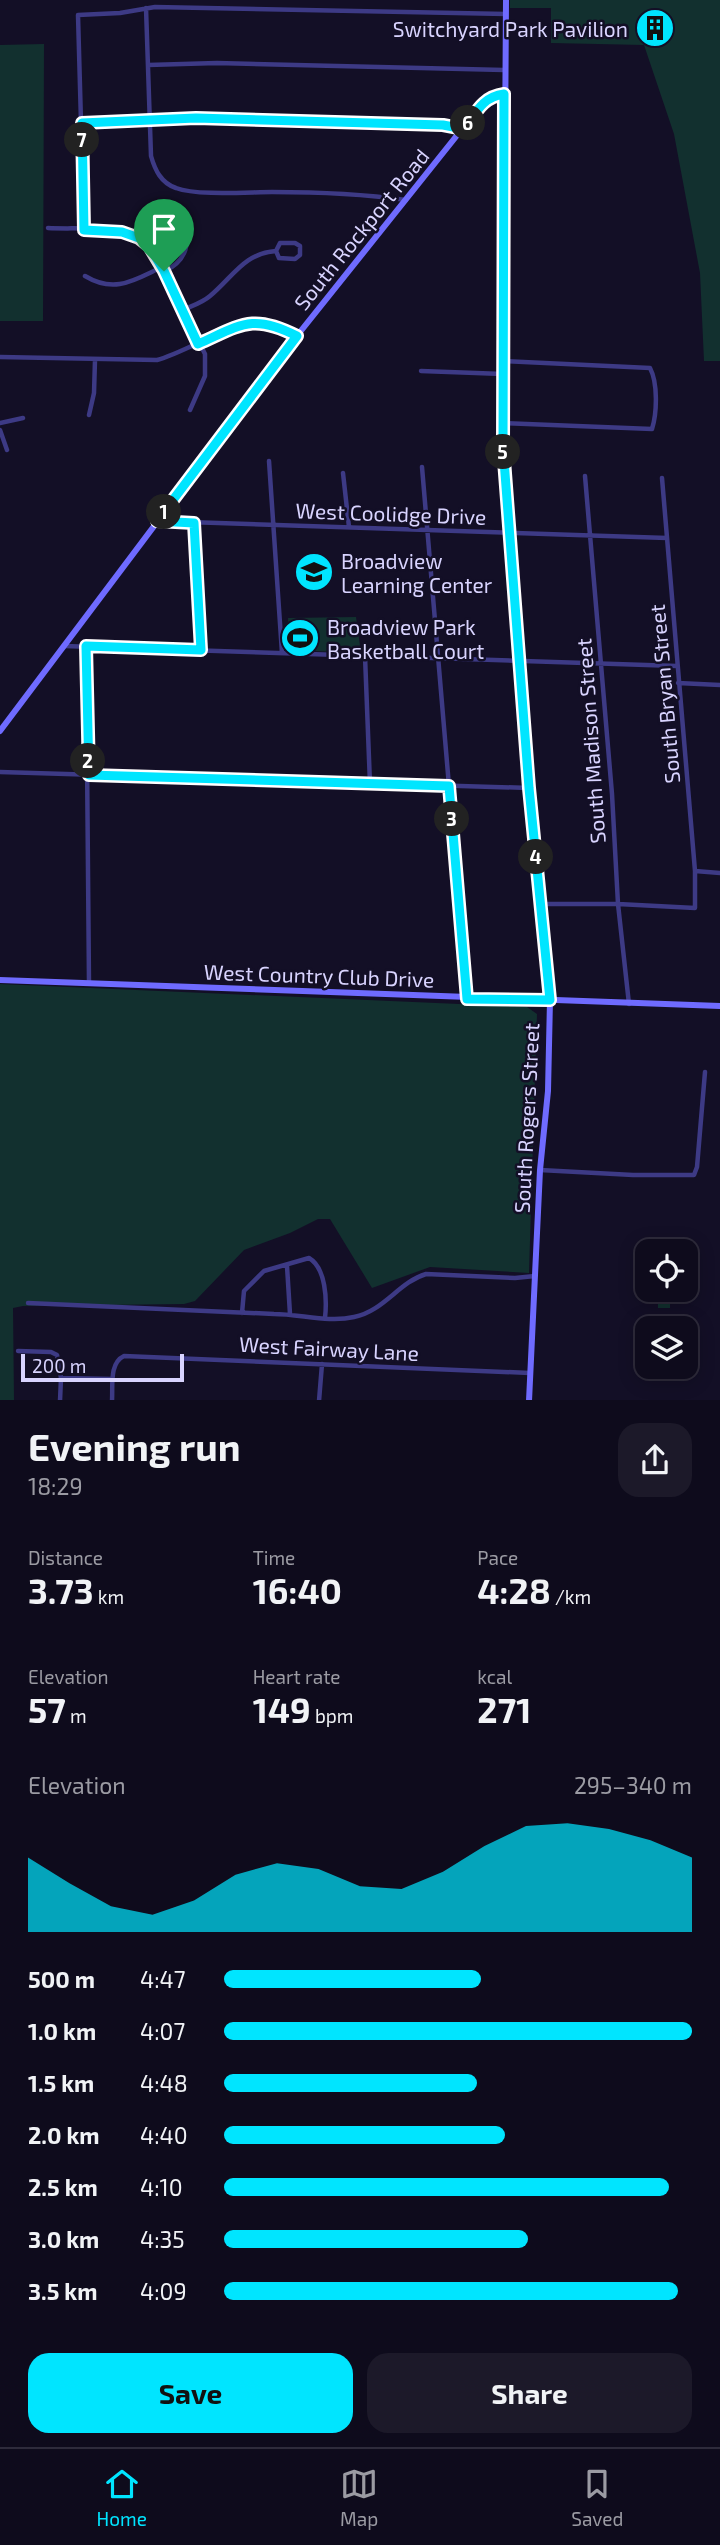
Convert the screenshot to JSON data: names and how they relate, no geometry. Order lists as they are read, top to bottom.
{
  "streets": {
    "street": [
      "South Rockport Road",
      "West Coolidge Drive",
      "South Bryan Street",
      "South Madison Street",
      "West Country Club Drive",
      "South Rogers Street",
      "West Fairway Lane"
    ]
  },
  "crossings": [
    ["South Rockport Road", "West Coolidge Drive"],
    ["South Rockport Road", "South Rogers Street"],
    ["West Coolidge Drive", "South Bryan Street"],
    ["West Coolidge Drive", "South Madison Street"],
    ["West Coolidge Drive", "South Rogers Street"],
    ["South Bryan Street", "South Madison Street"],
    ["South Madison Street", "West Country Club Drive"],
    ["West Country Club Drive", "South Rogers Street"],
    ["South Rogers Street", "West Fairway Lane"]
  ],
  "places": {
    "building": ["Switchyard Park Pavilion"],
    "school or university": ["Broadview Learning Center"],
    "sports": ["Broadview Park Basketball Court"]
  },
  "scale_bar": "200 m",
  "page": {
    "pins": [
      "6",
      "7",
      "5",
      "1",
      "2",
      "3",
      "4"
    ],
    "scale": "200 m",
    "heading": ["Evening run", "18:29"],
    "stats": [
      ["Distance", "3.73 km"],
      ["Time", "16:40"],
      ["Pace", "4:28 /km"],
      ["Elevation", "57 m"],
      ["Heart rate", "149 bpm"],
      ["kcal", "271"]
    ],
    "chart": ["Elevation", "295–340 m"],
    "list": [
      {
        "name": "500 m",
        "note": "4:47"
      },
      {
        "name": "1.0 km",
        "note": "4:07"
      },
      {
        "name": "1.5 km",
        "note": "4:48"
      },
      {
        "name": "2.0 km",
        "note": "4:40"
      },
      {
        "name": "2.5 km",
        "note": "4:10"
      },
      {
        "name": "3.0 km",
        "note": "4:35"
      },
      {
        "name": "3.5 km",
        "note": "4:09"
      }
    ],
    "buttons": ["Save", "Share"],
    "tabs": ["Home", "Map", "Saved"]
  }
}
